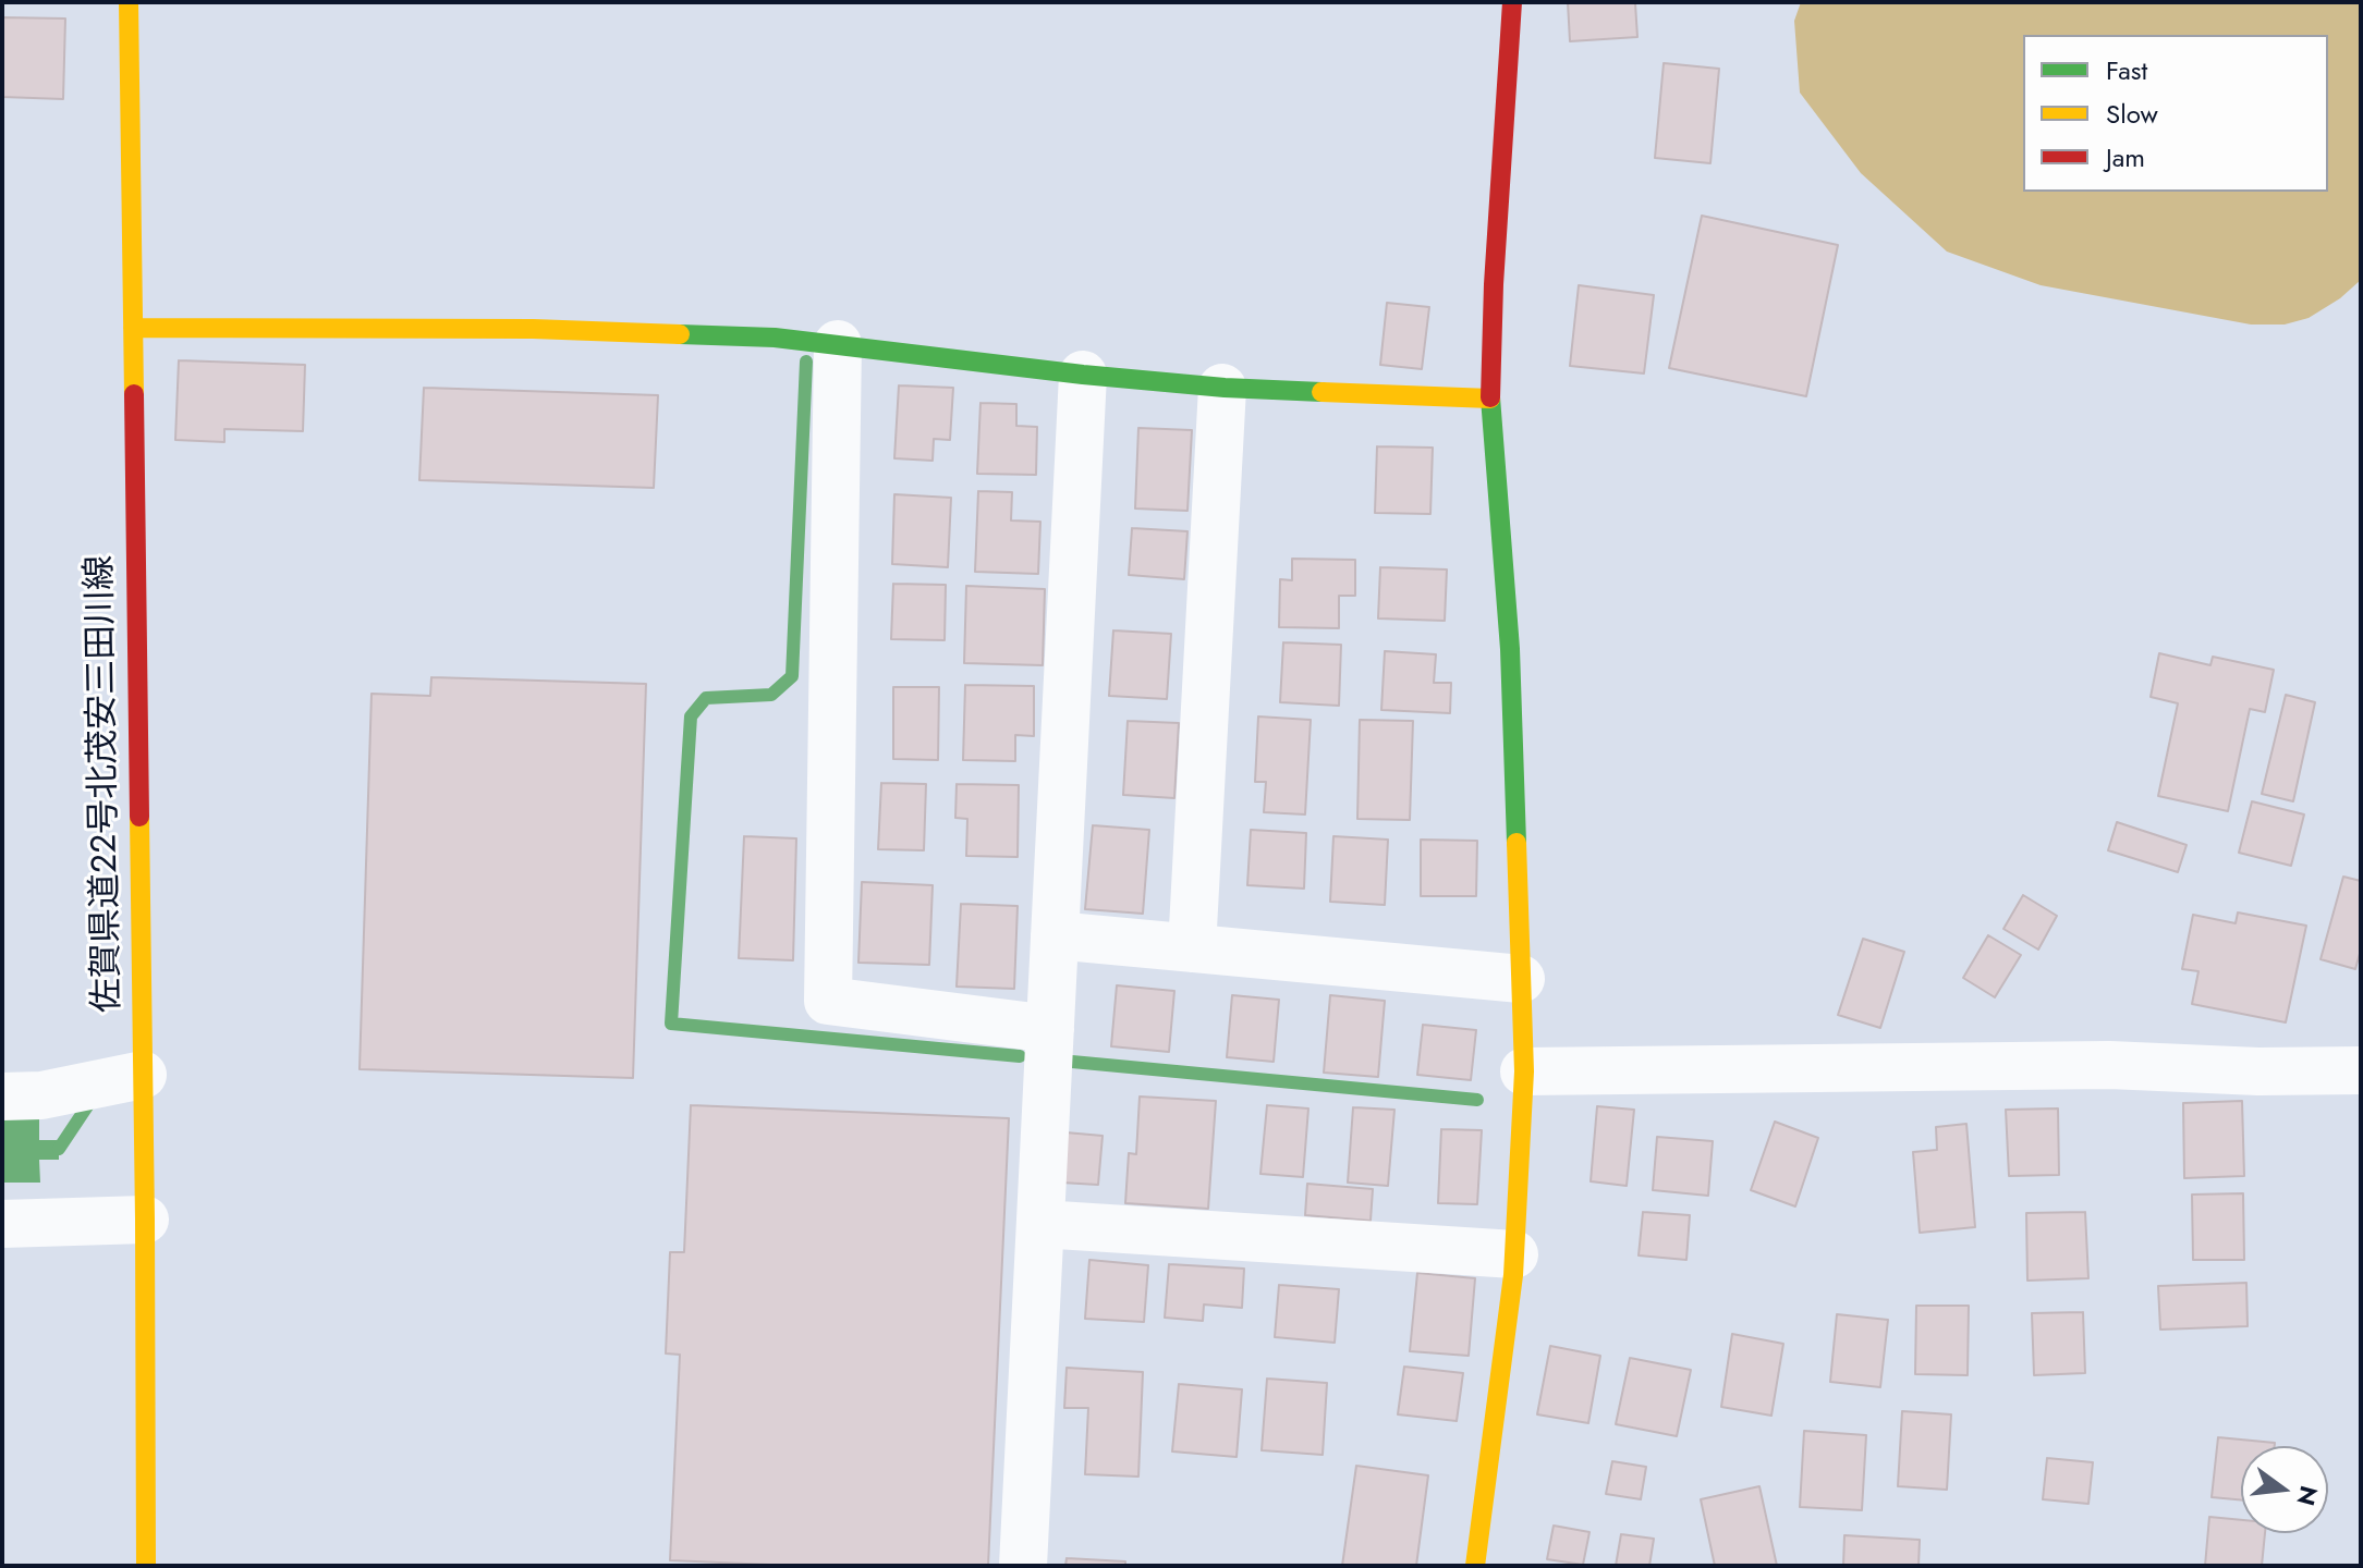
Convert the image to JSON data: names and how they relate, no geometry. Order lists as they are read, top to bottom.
{
  "streets": {
    "street": ["佐賀県道22号北茂安三田川線"]
  },
  "legend": ["Fast", "Slow", "Jam"],
  "north": "right"
}
